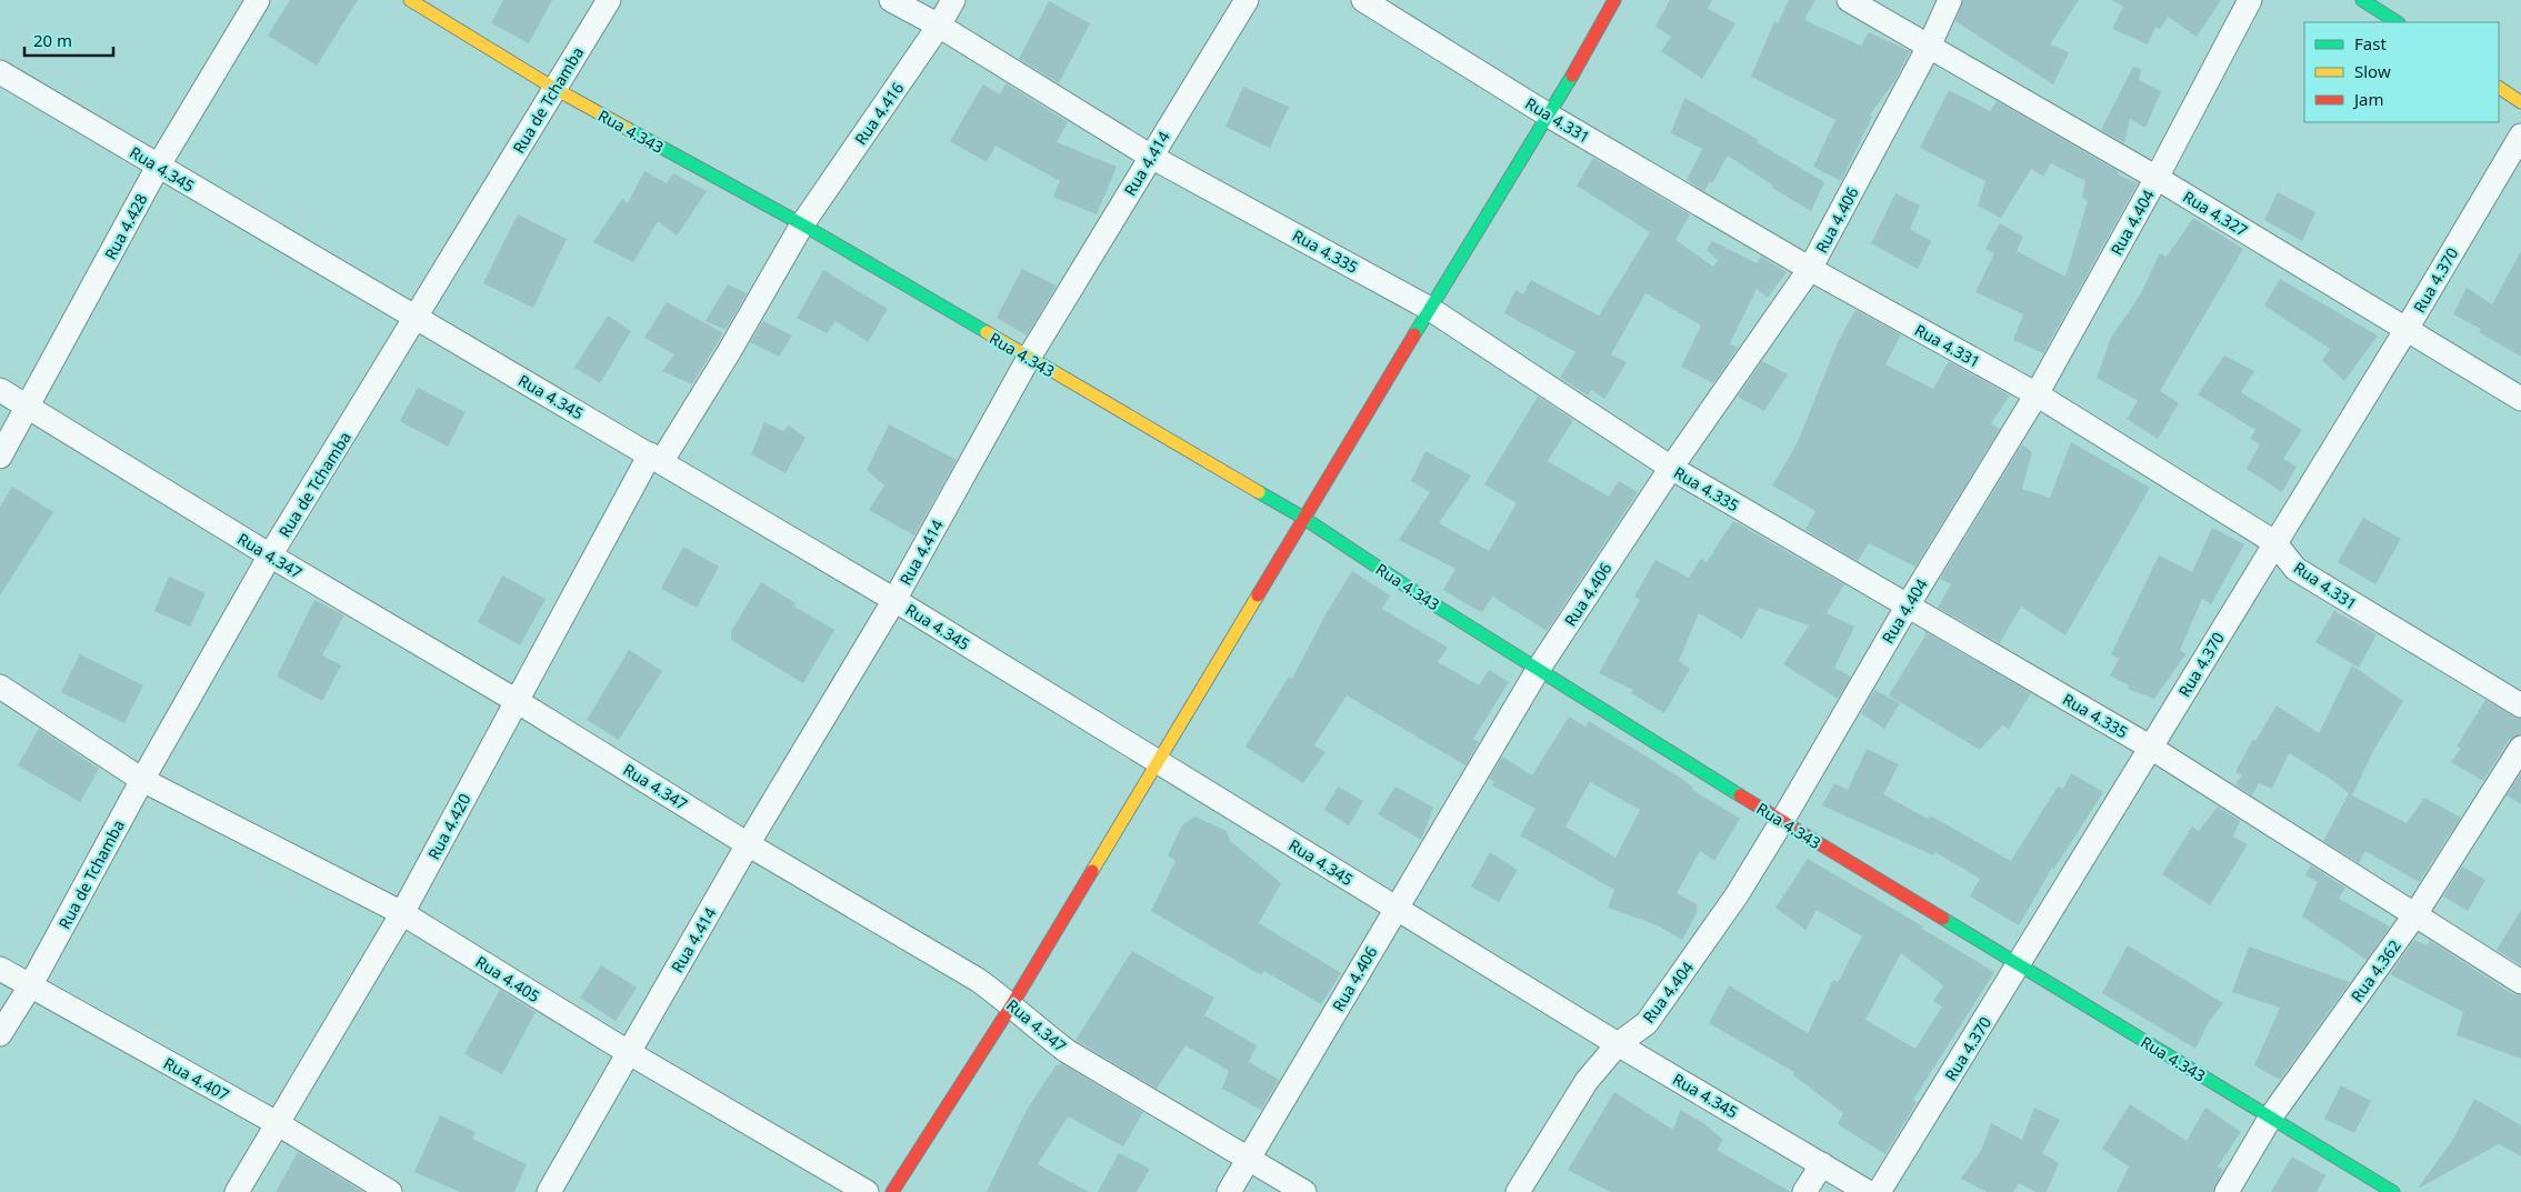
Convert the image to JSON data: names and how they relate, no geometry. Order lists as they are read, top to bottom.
{
  "streets": {
    "street": [
      "Rua de Tchamba",
      "Rua 4.416",
      "Rua 4.331",
      "Rua 4.343",
      "Rua 4.414",
      "Rua 4.345",
      "Rua 4.327",
      "Rua 4.406",
      "Rua 4.404",
      "Rua 4.428",
      "Rua 4.335",
      "Rua 4.370",
      "Rua 4.347",
      "Rua 4.420",
      "Rua 4.362",
      "Rua 4.405",
      "Rua 4.407"
    ]
  },
  "crossings": [
    ["Rua de Tchamba", "Rua 4.343"],
    ["Rua de Tchamba", "Rua 4.345"],
    ["Rua de Tchamba", "Rua 4.347"],
    ["Rua de Tchamba", "Rua 4.405"],
    ["Rua de Tchamba", "Rua 4.407"],
    ["Rua 4.416", "Rua 4.343"],
    ["Rua 4.416", "Rua 4.345"],
    ["Rua 4.416", "Rua 4.335"],
    ["Rua 4.416", "Rua 4.420"],
    ["Rua 4.331", "Rua 4.406"],
    ["Rua 4.331", "Rua 4.404"],
    ["Rua 4.331", "Rua 4.370"],
    ["Rua 4.343", "Rua 4.414"],
    ["Rua 4.343", "Rua 4.406"],
    ["Rua 4.343", "Rua 4.404"],
    ["Rua 4.343", "Rua 4.370"],
    ["Rua 4.343", "Rua 4.362"],
    ["Rua 4.414", "Rua 4.345"],
    ["Rua 4.414", "Rua 4.335"],
    ["Rua 4.414", "Rua 4.347"],
    ["Rua 4.414", "Rua 4.405"],
    ["Rua 4.345", "Rua 4.406"],
    ["Rua 4.345", "Rua 4.404"],
    ["Rua 4.345", "Rua 4.428"],
    ["Rua 4.345", "Rua 4.420"],
    ["Rua 4.327", "Rua 4.406"],
    ["Rua 4.327", "Rua 4.404"],
    ["Rua 4.327", "Rua 4.370"],
    ["Rua 4.406", "Rua 4.335"],
    ["Rua 4.406", "Rua 4.347"],
    ["Rua 4.404", "Rua 4.335"],
    ["Rua 4.428", "Rua 4.347"],
    ["Rua 4.335", "Rua 4.370"],
    ["Rua 4.335", "Rua 4.362"],
    ["Rua 4.347", "Rua 4.420"],
    ["Rua 4.420", "Rua 4.405"],
    ["Rua 4.420", "Rua 4.407"]
  ],
  "legend": ["Fast", "Slow", "Jam"],
  "scale_bar": "20 m"
}
